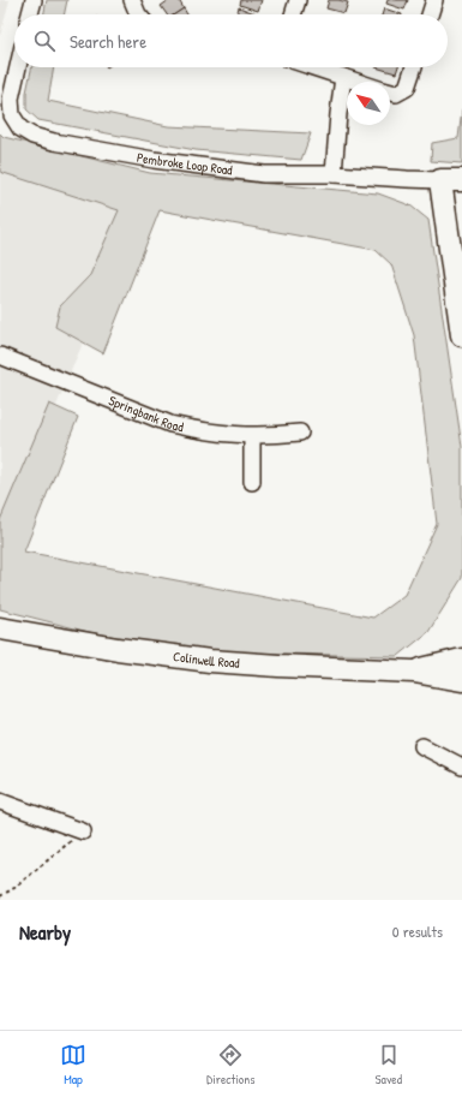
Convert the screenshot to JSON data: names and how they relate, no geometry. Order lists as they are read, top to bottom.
{
  "streets": {
    "street": ["Pembroke Loop Road", "Springbank Road", "Colinwell Road"]
  },
  "north": "top left",
  "page": {
    "search": "Search here",
    "heading": ["Nearby", "0 results"],
    "nav": ["Map", "Directions", "Saved"]
  }
}
